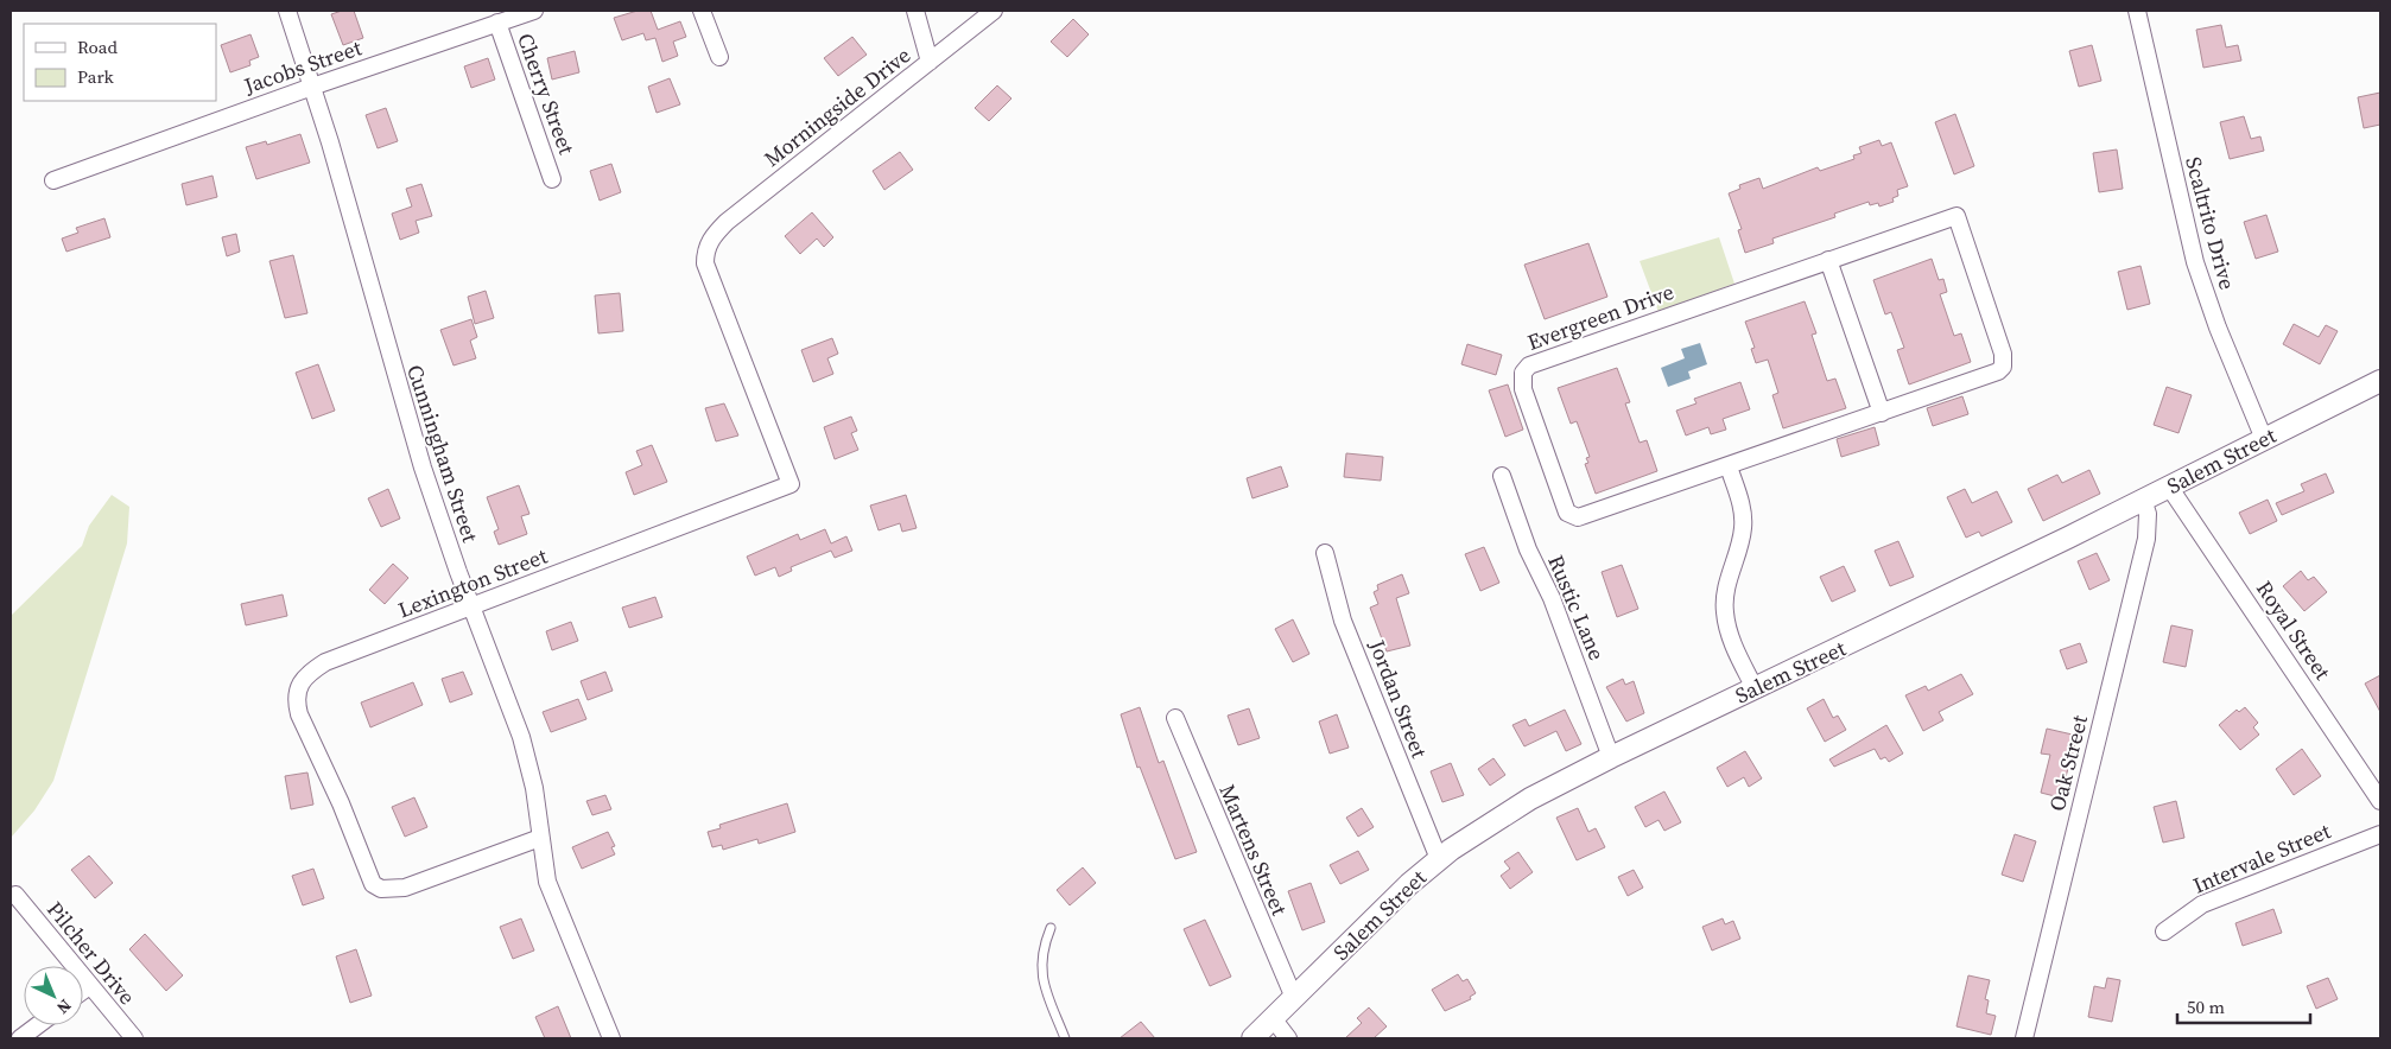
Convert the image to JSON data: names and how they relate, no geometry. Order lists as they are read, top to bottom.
{
  "streets": {
    "street": [
      "Jacobs Street",
      "Cherry Street",
      "Morningside Drive",
      "Scaltrito Drive",
      "Evergreen Drive",
      "Cunningham Street",
      "Salem Street",
      "Lexington Street",
      "Rustic Lane",
      "Royal Street",
      "Jordan Street",
      "Oak Street",
      "Martens Street",
      "Intervale Street",
      "Pilcher Drive"
    ]
  },
  "crossings": [
    ["Jacobs Street", "Cherry Street"],
    ["Jacobs Street", "Cunningham Street"],
    ["Morningside Drive", "Lexington Street"],
    ["Scaltrito Drive", "Salem Street"],
    ["Cunningham Street", "Lexington Street"],
    ["Salem Street", "Rustic Lane"],
    ["Salem Street", "Royal Street"],
    ["Salem Street", "Jordan Street"],
    ["Salem Street", "Oak Street"],
    ["Salem Street", "Martens Street"]
  ],
  "legend": ["Road", "Park"],
  "scale_bar": "50 m",
  "north": "bottom right"
}
